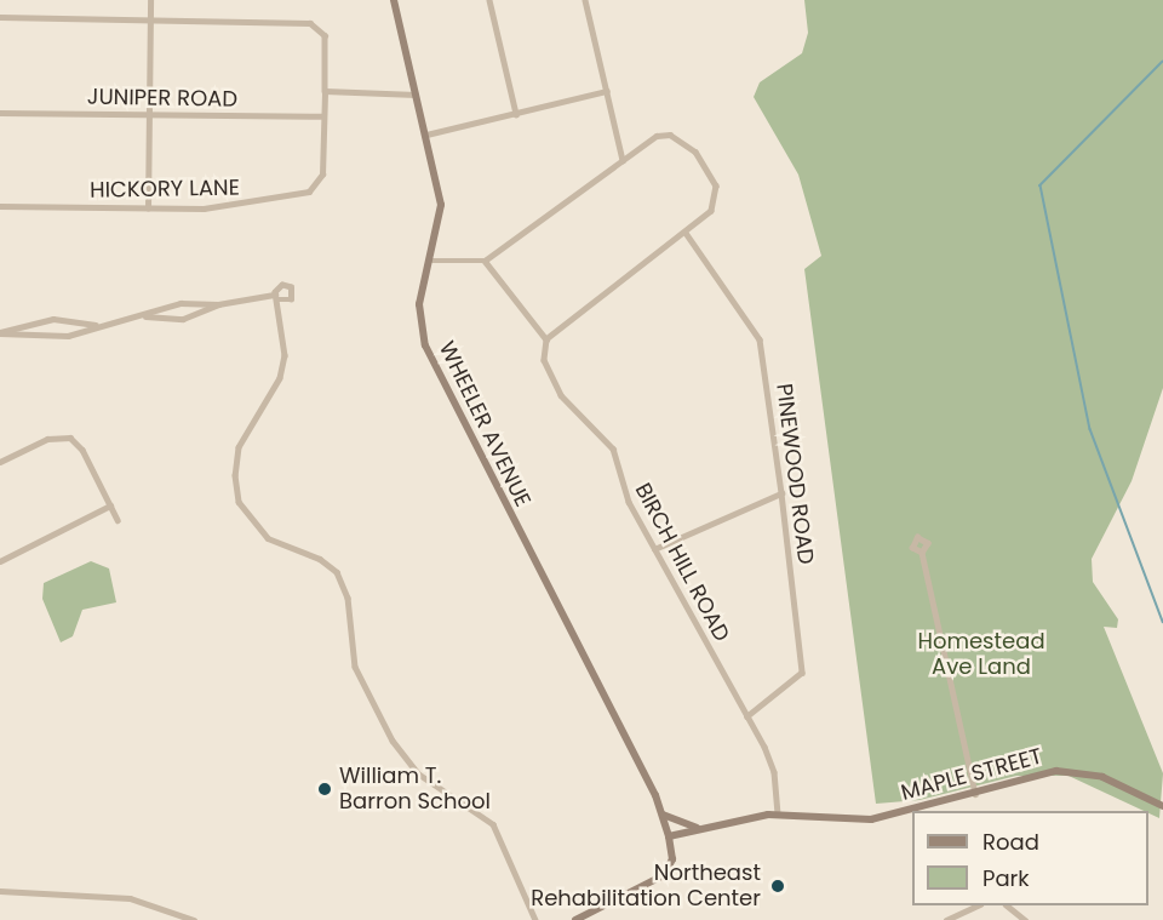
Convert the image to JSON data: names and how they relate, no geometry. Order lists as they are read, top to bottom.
{
  "streets": {
    "street": [
      "JUNIPER ROAD",
      "HICKORY LANE",
      "WHEELER AVENUE",
      "PINEWOOD ROAD",
      "BIRCH HILL ROAD",
      "MAPLE STREET"
    ]
  },
  "crossings": [
    ["JUNIPER ROAD", "HICKORY LANE"],
    ["WHEELER AVENUE", "MAPLE STREET"],
    ["PINEWOOD ROAD", "BIRCH HILL ROAD"],
    ["BIRCH HILL ROAD", "MAPLE STREET"]
  ],
  "parks": ["Homestead Ave Land"],
  "places": ["William T. Barron School", "Northeast Rehabilitation Center"],
  "legend": ["Road", "Park"]
}
